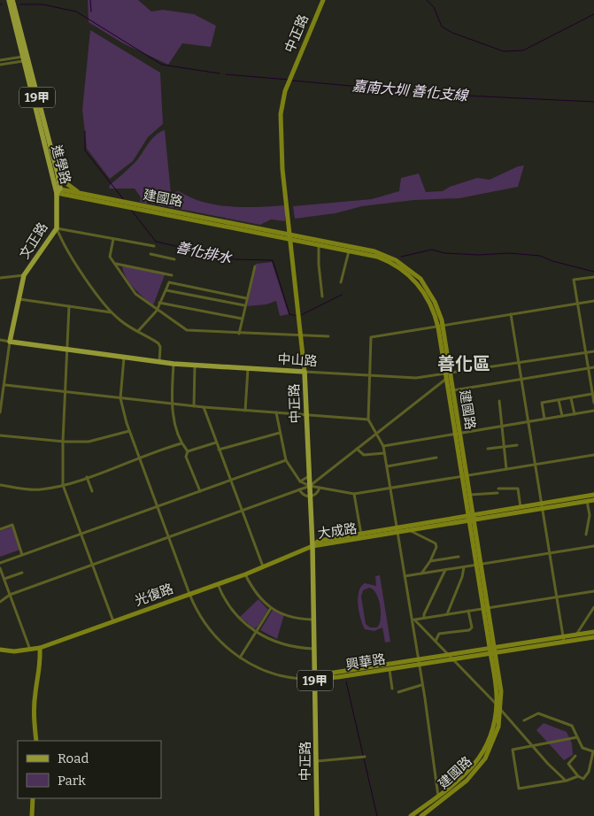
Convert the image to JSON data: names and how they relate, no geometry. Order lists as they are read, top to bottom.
{
  "streets": {
    "main road": [
      "中正路",
      "19甲",
      "進學路",
      "文正路",
      "中山路"
    ],
    "street": [
      "建國路",
      "大成路",
      "光復路",
      "興華路"
    ]
  },
  "crossings": [
    ["中正路", "建國路"],
    ["中正路", "中山路"],
    ["中正路", "大成路"],
    ["中正路", "光復路"],
    ["中正路", "興華路"],
    ["進學路", "建國路"],
    ["進學路", "文正路"],
    ["建國路", "文正路"],
    ["建國路", "中山路"],
    ["建國路", "大成路"],
    ["建國路", "興華路"],
    ["大成路", "光復路"]
  ],
  "districts": ["善化區"],
  "water": ["嘉南大圳 善化支線", "善化排水"],
  "legend": ["Road", "Park"]
}
